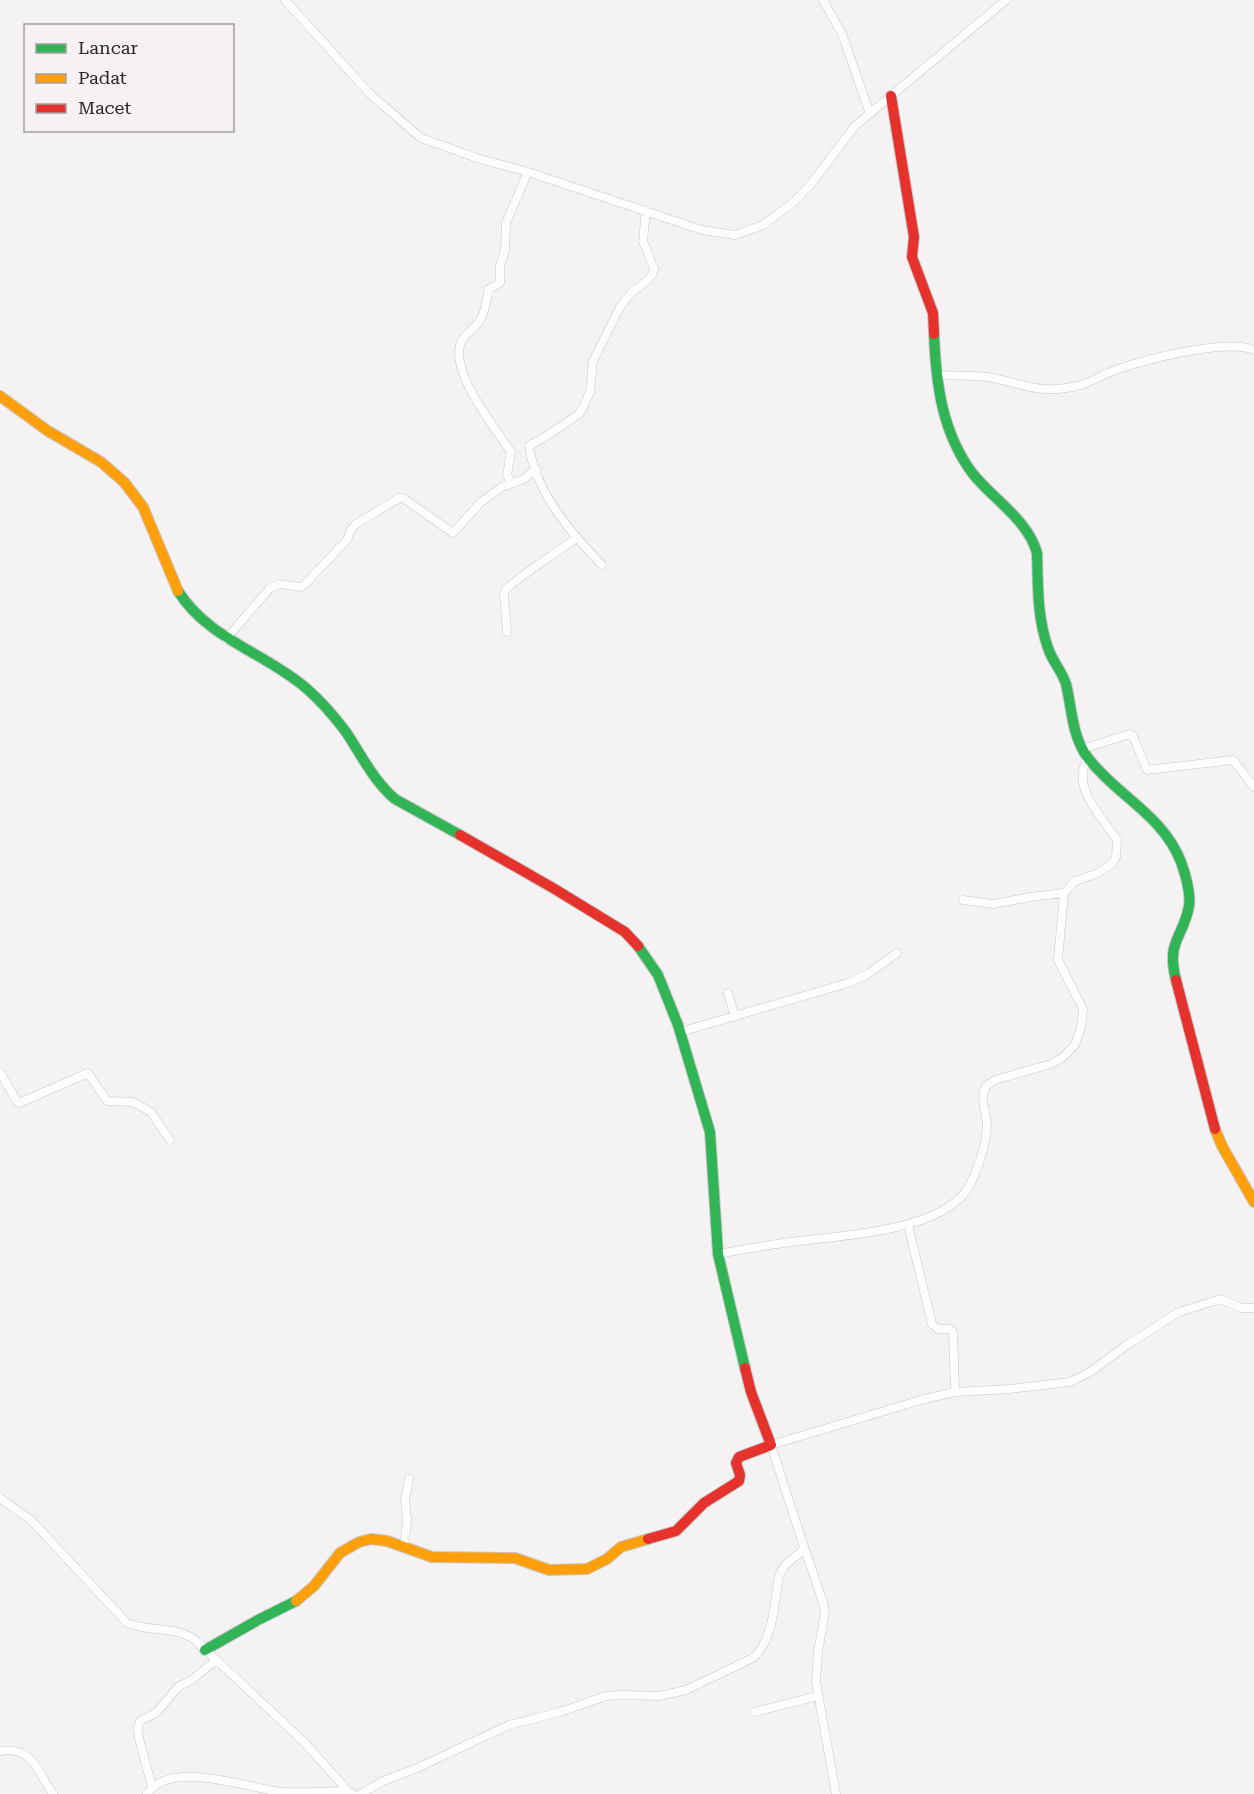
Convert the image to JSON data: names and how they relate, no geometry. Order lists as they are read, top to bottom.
{
  "legend": ["Lancar", "Padat", "Macet"]
}
